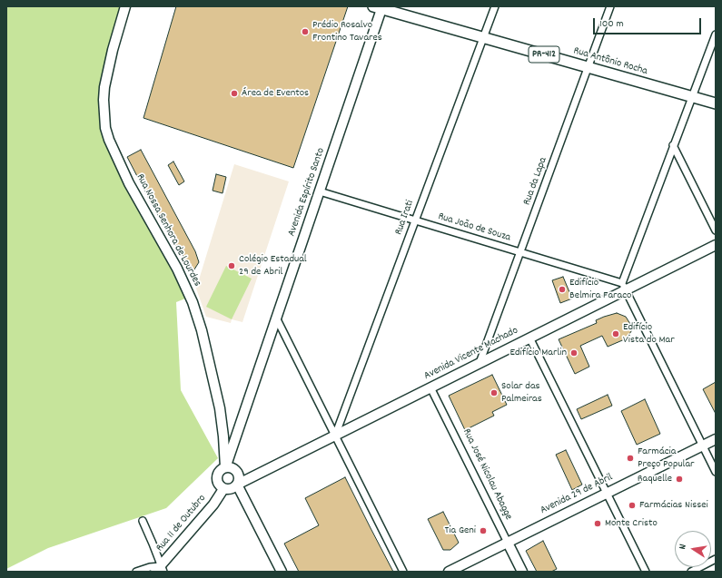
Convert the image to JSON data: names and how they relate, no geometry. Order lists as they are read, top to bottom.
{
  "streets": {
    "main road": [
      "PR-412",
      "Rua Antônio Rocha",
      "Avenida Espírito Santo",
      "Rua Nossa Senhora de Lourdes",
      "Avenida Vicente Machado",
      "Rua José Nicolau Abagge",
      "Avenida 29 de Abril",
      "Rua 11 de Outubro"
    ],
    "street": ["Rua da Lapa", "Rua Irati", "Rua João de Souza"]
  },
  "crossings": [
    ["Rua Antônio Rocha", "Rua da Lapa"],
    ["Rua Antônio Rocha", "Avenida Espírito Santo"],
    ["Rua Antônio Rocha", "Rua Irati"],
    ["Rua da Lapa", "Rua João de Souza"],
    ["Rua da Lapa", "Avenida Vicente Machado"],
    ["Avenida Espírito Santo", "Rua João de Souza"],
    ["Avenida Espírito Santo", "Rua Nossa Senhora de Lourdes"],
    ["Avenida Espírito Santo", "Avenida Vicente Machado"],
    ["Avenida Espírito Santo", "Rua 11 de Outubro"],
    ["Rua Irati", "Rua João de Souza"],
    ["Rua Irati", "Avenida Vicente Machado"],
    ["Rua João de Souza", "Avenida Vicente Machado"],
    ["Rua Nossa Senhora de Lourdes", "Avenida Vicente Machado"],
    ["Rua Nossa Senhora de Lourdes", "Rua 11 de Outubro"],
    ["Avenida Vicente Machado", "Rua José Nicolau Abagge"],
    ["Avenida Vicente Machado", "Rua 11 de Outubro"],
    ["Rua José Nicolau Abagge", "Avenida 29 de Abril"]
  ],
  "places": [
    "Prédio Rosalvo Frontino Tavares",
    "Área de Eventos",
    "Colégio Estadual 29 de Abril",
    "Edifício Belmira Faraco",
    "Edifício Vista do Mar",
    "Edifício Marlin",
    "Solar das Palmeiras",
    "Farmácia Preço Popular",
    "Raquelle",
    "Farmácias Nissei",
    "Monte Cristo",
    "Tia Geni"
  ],
  "scale_bar": "100 m",
  "north": "left"
}
